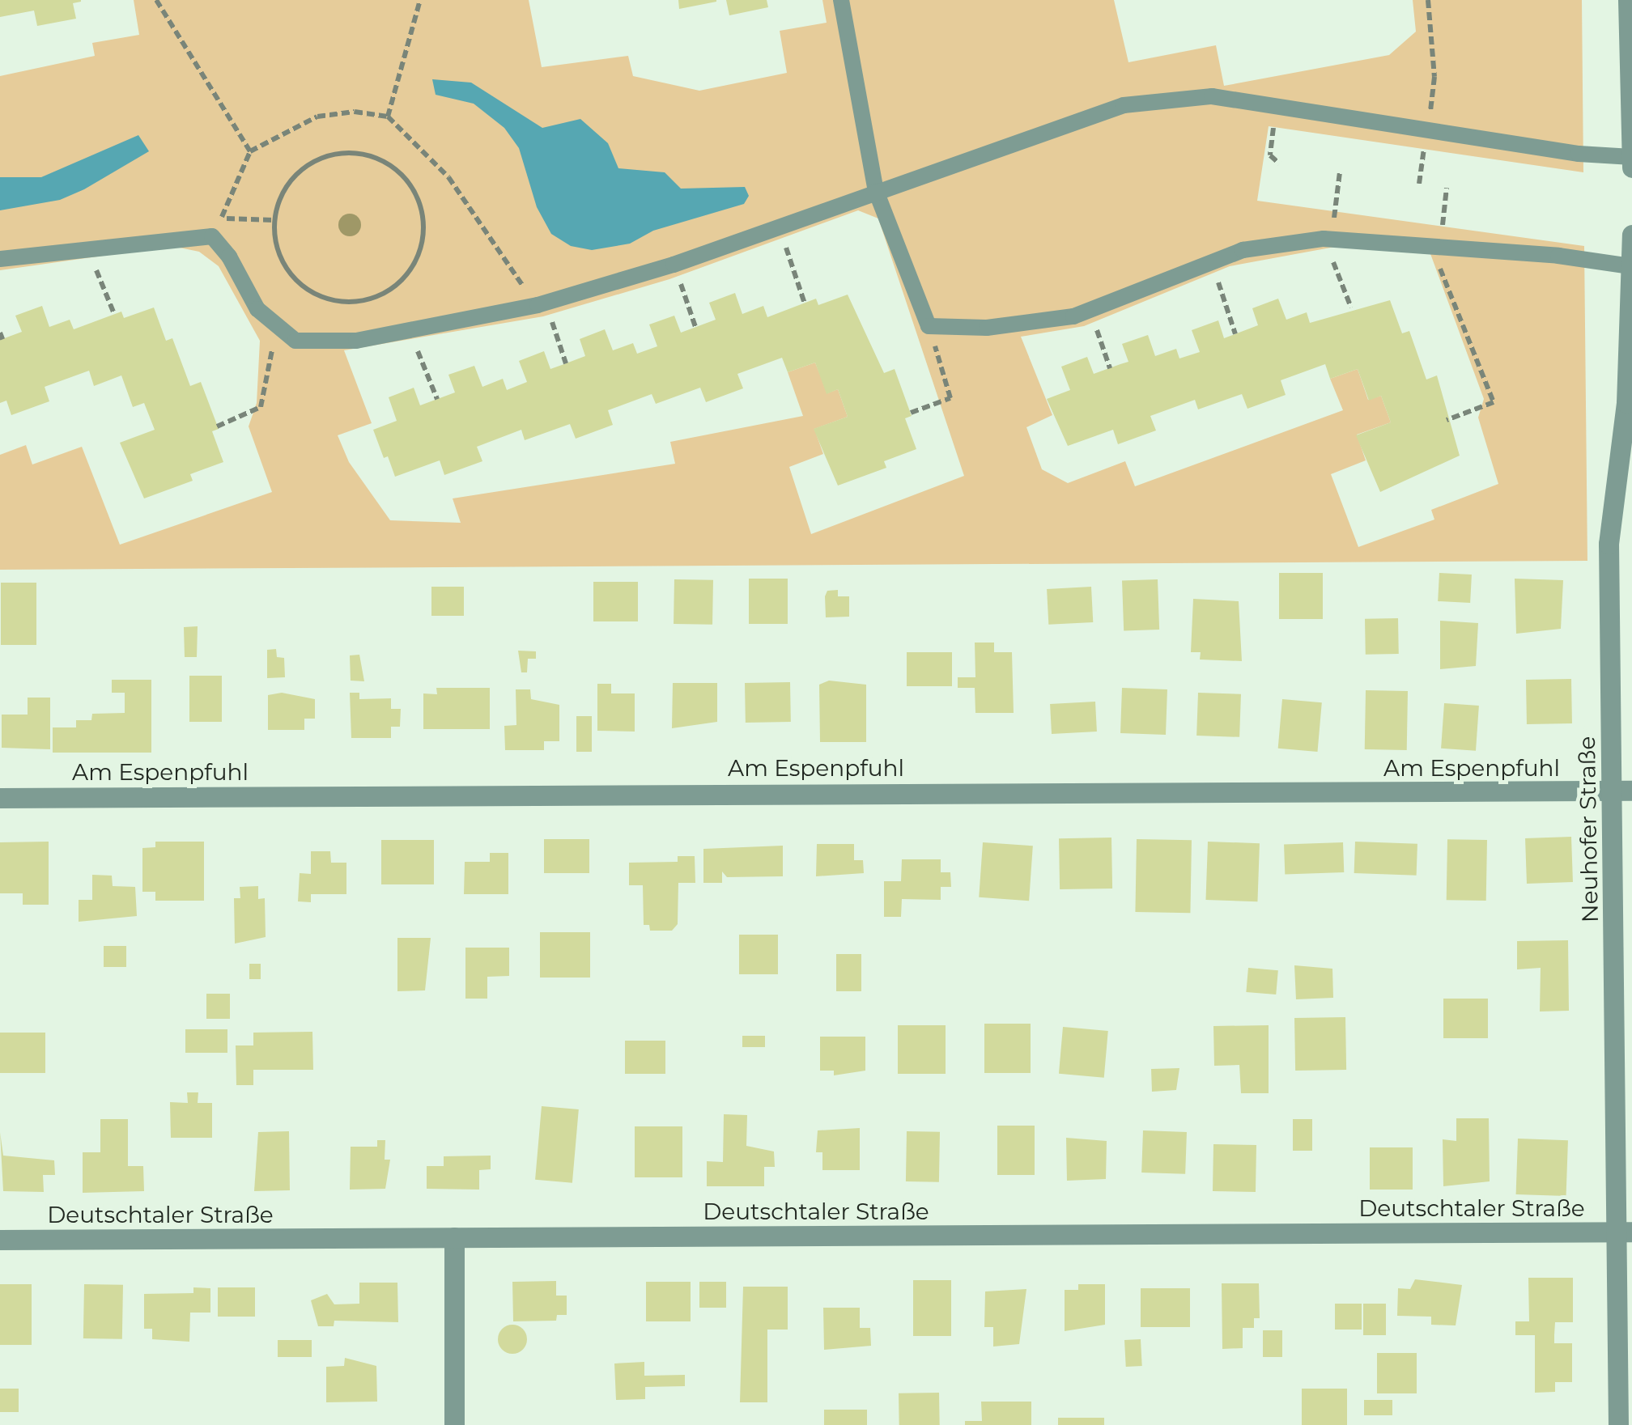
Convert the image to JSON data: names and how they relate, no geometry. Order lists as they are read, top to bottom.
{
  "streets": {
    "street": ["Am Espenpfuhl", "Neuhofer Straße", "Deutschtaler Straße"]
  },
  "crossings": [
    ["Am Espenpfuhl", "Neuhofer Straße"],
    ["Neuhofer Straße", "Deutschtaler Straße"]
  ]
}
